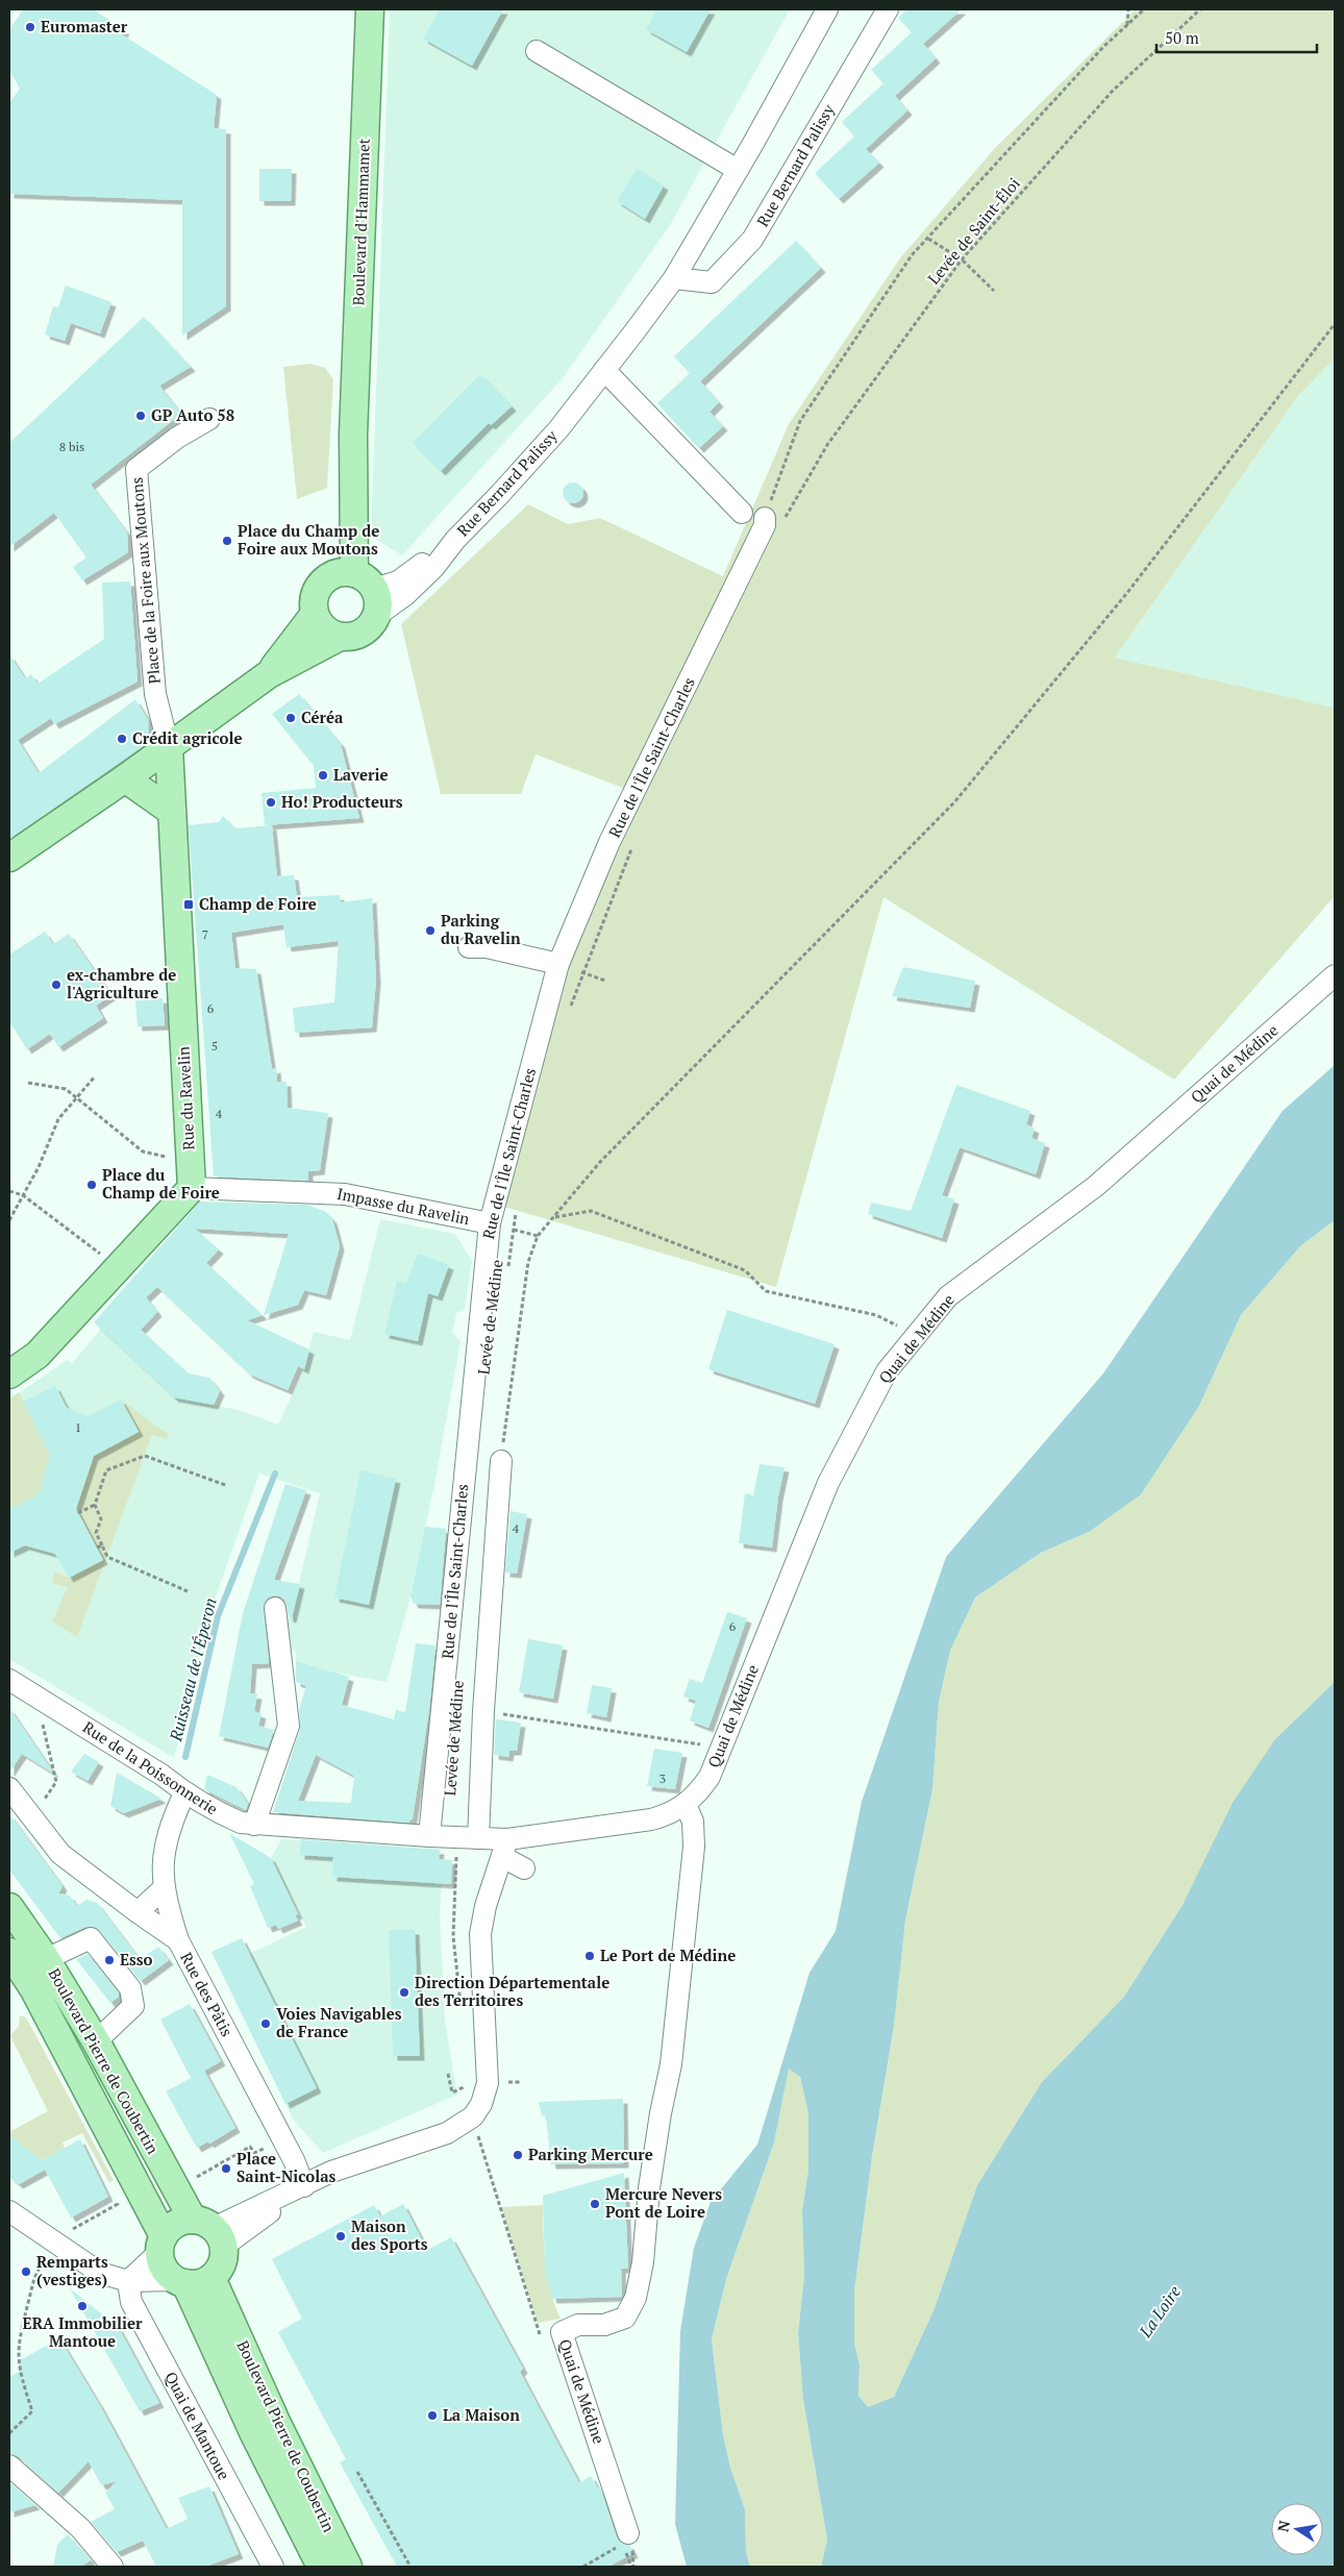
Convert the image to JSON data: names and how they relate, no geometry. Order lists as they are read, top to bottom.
{
  "streets": {
    "main road": ["Boulevard d'Hammamet", "Rue du Ravelin", "Boulevard Pierre de Coubertin"],
    "street": [
      "Rue Bernard Palissy",
      "Place de la Foire aux Moutons",
      "Rue de l'Île Saint-Charles",
      "Quai de Médine",
      "Impasse du Ravelin",
      "Rue de la Poissonnerie",
      "Rue des Pâtis",
      "Quai de Mantoue"
    ],
    "path": ["Levée de Saint-Éloi", "Levée de Médine"]
  },
  "crossings": [
    ["Rue Bernard Palissy", "Boulevard d'Hammamet"],
    ["Levée de Saint-Éloi", "Rue de l'Île Saint-Charles"],
    ["Place de la Foire aux Moutons", "Rue du Ravelin"],
    ["Rue de l'Île Saint-Charles", "Impasse du Ravelin"],
    ["Rue de l'Île Saint-Charles", "Rue de la Poissonnerie"],
    ["Quai de Médine", "Rue de la Poissonnerie"],
    ["Rue du Ravelin", "Impasse du Ravelin"],
    ["Rue de la Poissonnerie", "Rue des Pâtis"]
  ],
  "water": ["Ruisseau de l'Éperon", "La Loire"],
  "places": {
    "other": [
      "Euromaster",
      "GP Auto 58",
      "Place du Champ de Foire aux Moutons",
      "Céréa",
      "Crédit agricole",
      "Laverie",
      "Ho! Producteurs",
      "Parking du Ravelin",
      "ex-chambre de l'Agriculture",
      "Place du Champ de Foire",
      "Le Port de Médine",
      "Esso",
      "Direction Départementale des Territoires",
      "Voies Navigables de France",
      "Parking Mercure",
      "Place Saint-Nicolas",
      "Mercure Nevers Pont de Loire",
      "Maison des Sports",
      "Remparts (vestiges)",
      "ERA Immobilier Mantoue",
      "La Maison"
    ],
    "transit": ["Champ de Foire"]
  },
  "house_numbers": [
    "8 bis",
    "7",
    "6",
    "5",
    "4",
    "1",
    "4",
    "6",
    "3"
  ],
  "scale_bar": "50 m",
  "north": "left"
}
